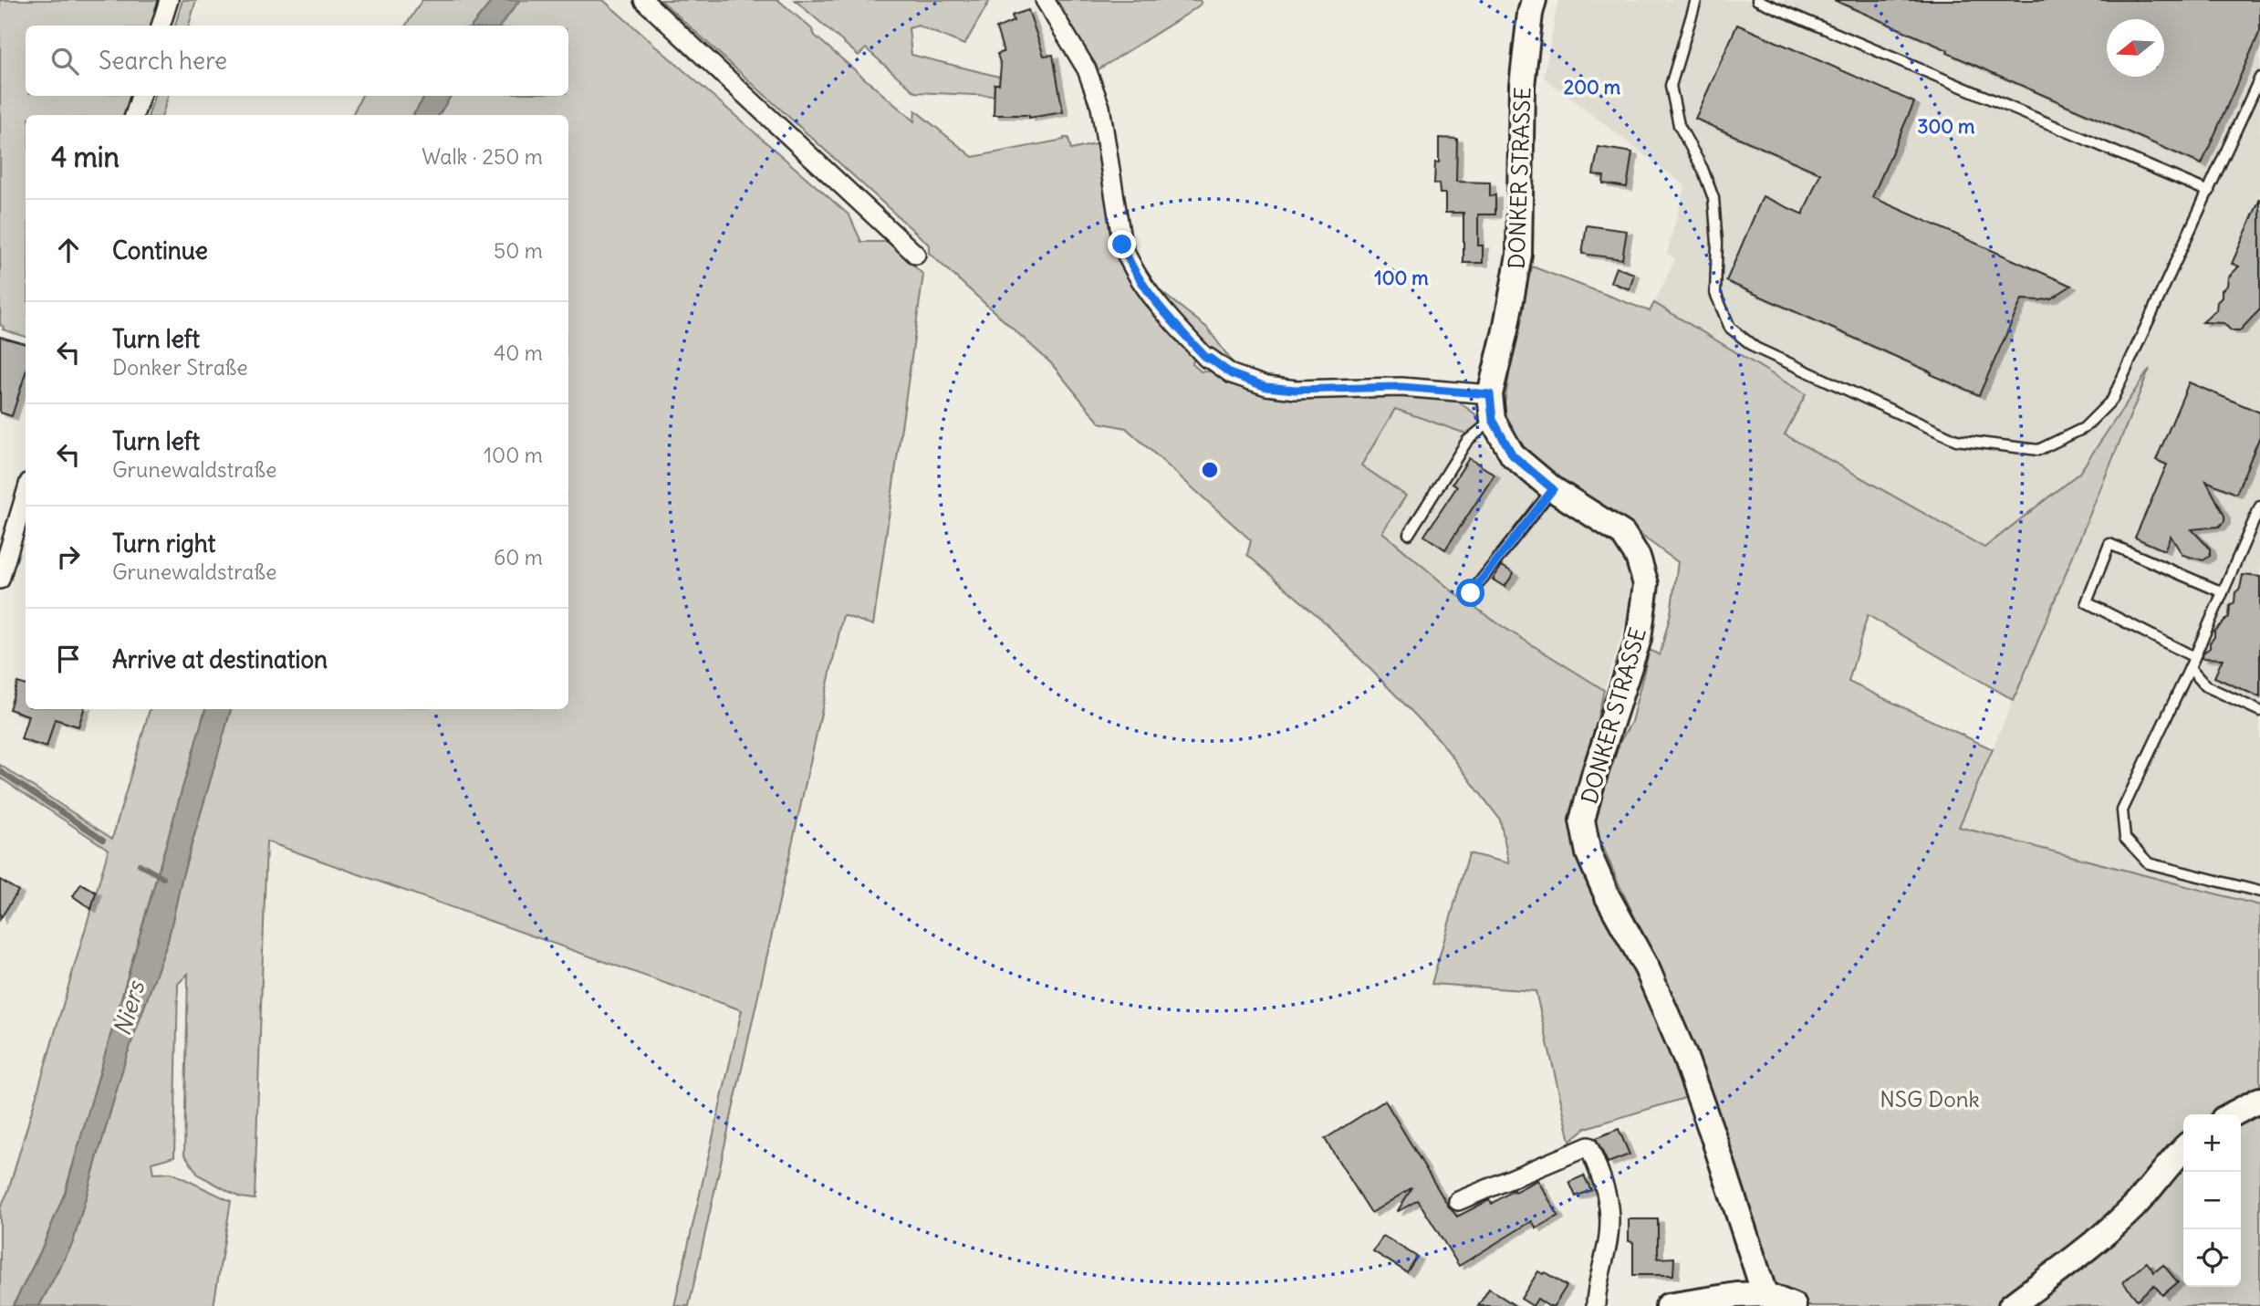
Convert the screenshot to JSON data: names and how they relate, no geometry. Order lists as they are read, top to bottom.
{
  "streets": {
    "street": ["DONKER STRASSE"]
  },
  "water": ["Niers"],
  "parks": ["NSG Donk"],
  "north": "left",
  "page": {
    "search": "Search here",
    "heading": ["4 min", "Walk · 250 m"],
    "list": [
      ["Continue", "50 m"],
      ["Turn left", "Donker Straße", "40 m"],
      ["Turn left", "Grunewaldstraße", "100 m"],
      ["Turn right", "Grunewaldstraße", "60 m"],
      "Arrive at destination"
    ],
    "map_buttons": ["+", "−"]
  },
  "rings": ["200 m", "300 m", "100 m"]
}
